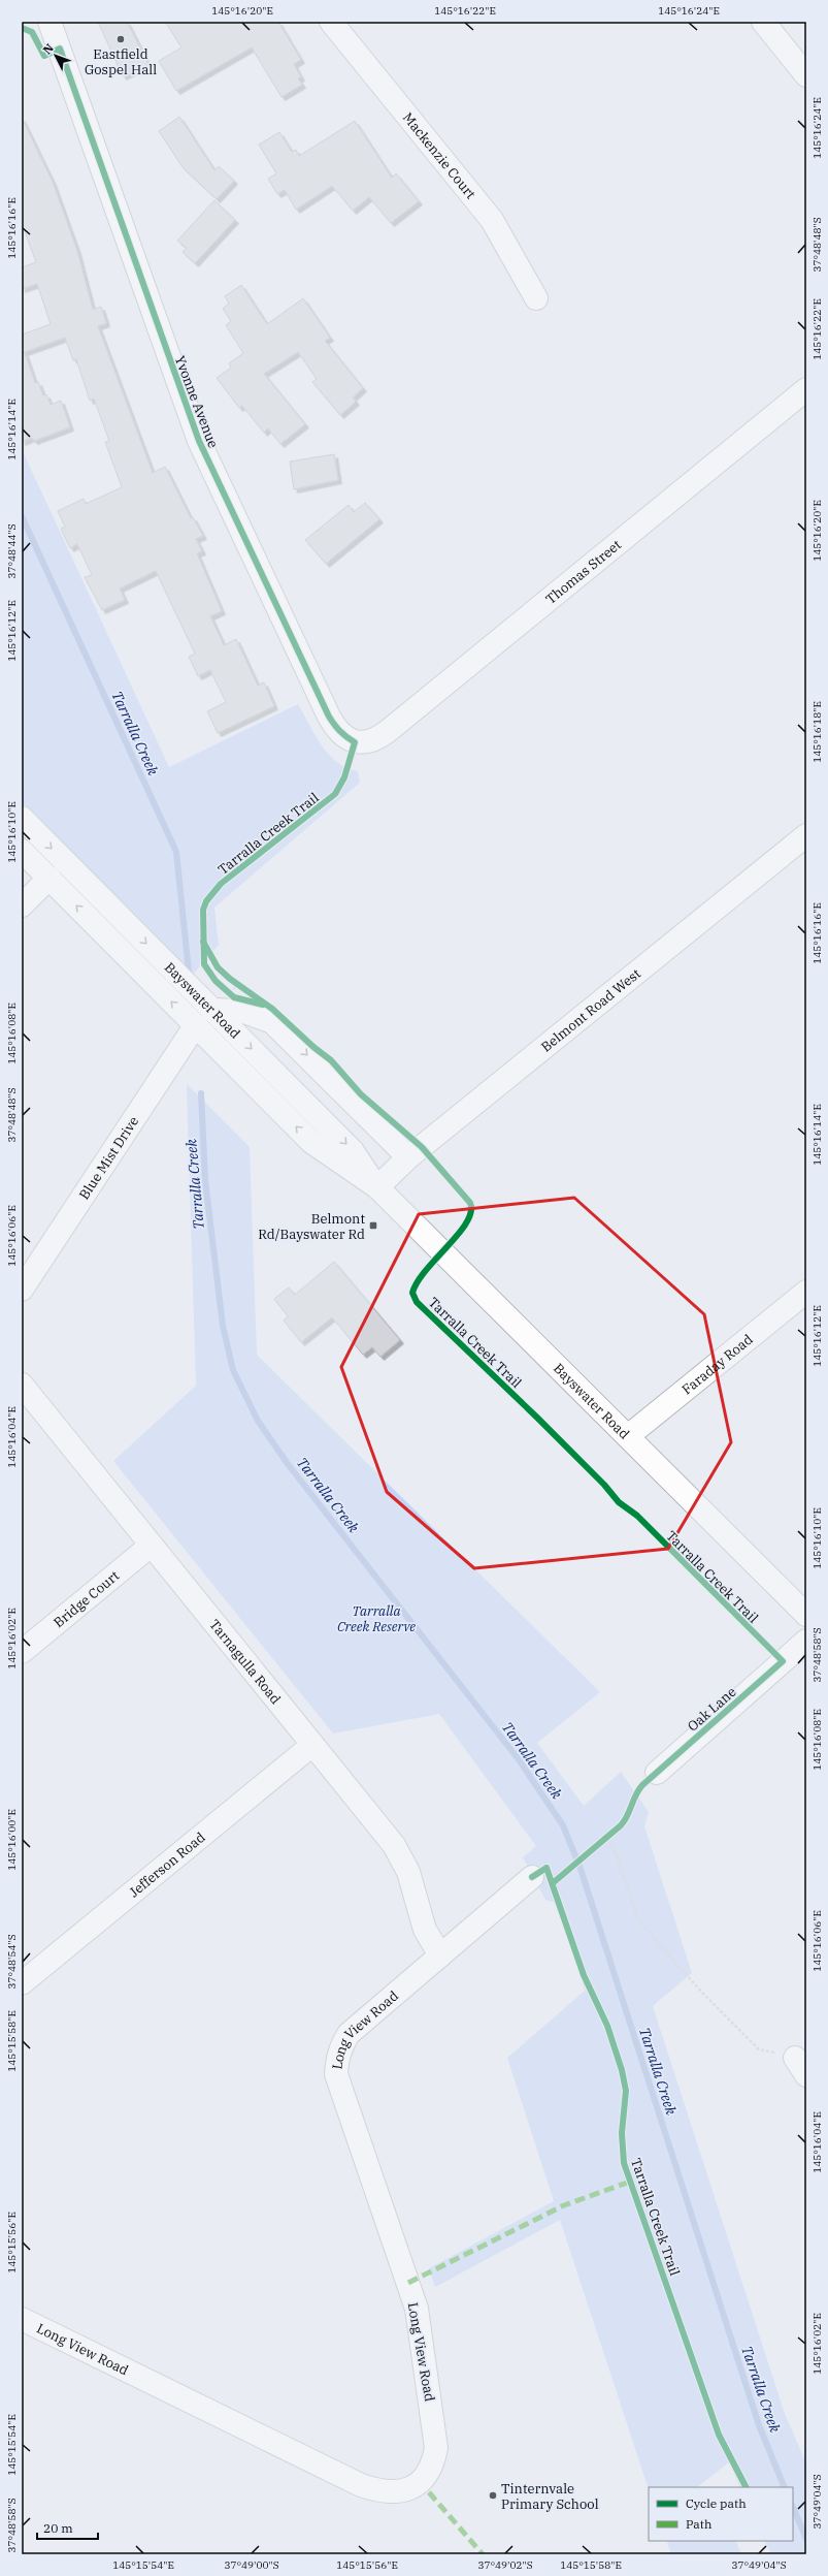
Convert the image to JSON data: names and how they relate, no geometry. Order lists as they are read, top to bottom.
{
  "streets": {
    "street": [
      "Mackenzie Court",
      "Yvonne Avenue",
      "Thomas Street",
      "Bayswater Road",
      "Belmont Road West",
      "Blue Mist Drive",
      "Faraday Road",
      "Bridge Court",
      "Tarnagulla Road",
      "Oak Lane",
      "Jefferson Road",
      "Long View Road"
    ],
    "cycle path": ["Tarralla Creek Trail"]
  },
  "crossings": [
    ["Yvonne Avenue", "Thomas Street"],
    ["Bayswater Road", "Belmont Road West"],
    ["Bayswater Road", "Blue Mist Drive"],
    ["Bayswater Road", "Faraday Road"],
    ["Bridge Court", "Tarnagulla Road"],
    ["Tarnagulla Road", "Jefferson Road"],
    ["Tarnagulla Road", "Long View Road"]
  ],
  "water": ["Tarralla Creek"],
  "parks": ["Tarralla Creek Reserve"],
  "places": {
    "other": ["Eastfield Gospel Hall", "Tinternvale Primary School"],
    "transit": ["Belmont Rd/Bayswater Rd"]
  },
  "legend": ["Cycle path", "Path"],
  "scale_bar": "20 m",
  "north": "top left",
  "coordinates": [
    "145°16'20\"E",
    "145°16'22\"E",
    "145°16'24\"E",
    "145°16'16\"E",
    "37°48'48\"S",
    "145°16'14\"E",
    "37°48'44\"S",
    "145°16'12\"E",
    "145°16'18\"E",
    "145°16'10\"E",
    "145°16'08\"E",
    "145°16'06\"E",
    "145°16'04\"E",
    "145°16'02\"E",
    "37°48'58\"S",
    "145°16'00\"E",
    "37°48'54\"S",
    "145°15'58\"E",
    "145°15'56\"E",
    "145°15'54\"E",
    "37°49'04\"S",
    "37°49'00\"S",
    "37°49'02\"S"
  ]
}
